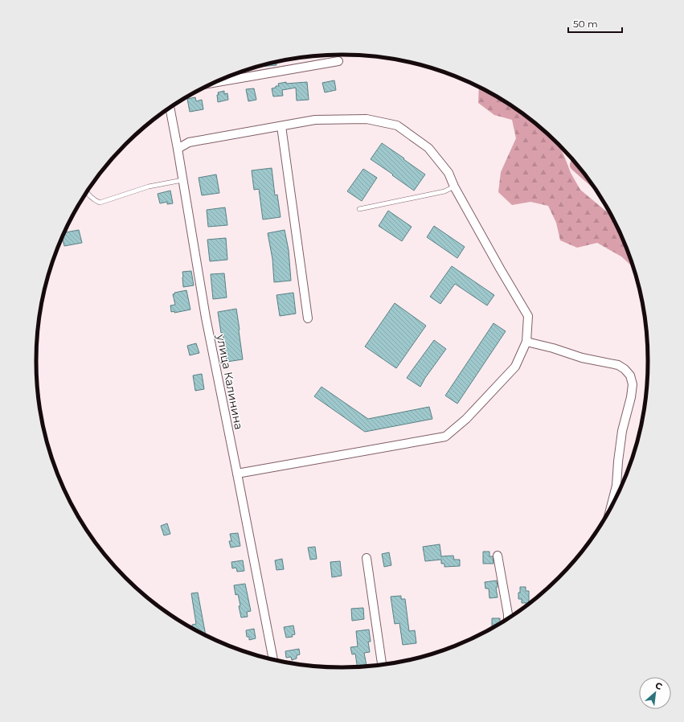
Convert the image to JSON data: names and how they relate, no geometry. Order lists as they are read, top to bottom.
{
  "streets": {
    "street": ["улица Калинина"]
  },
  "scale_bar": "50 m",
  "north": "top right"
}
